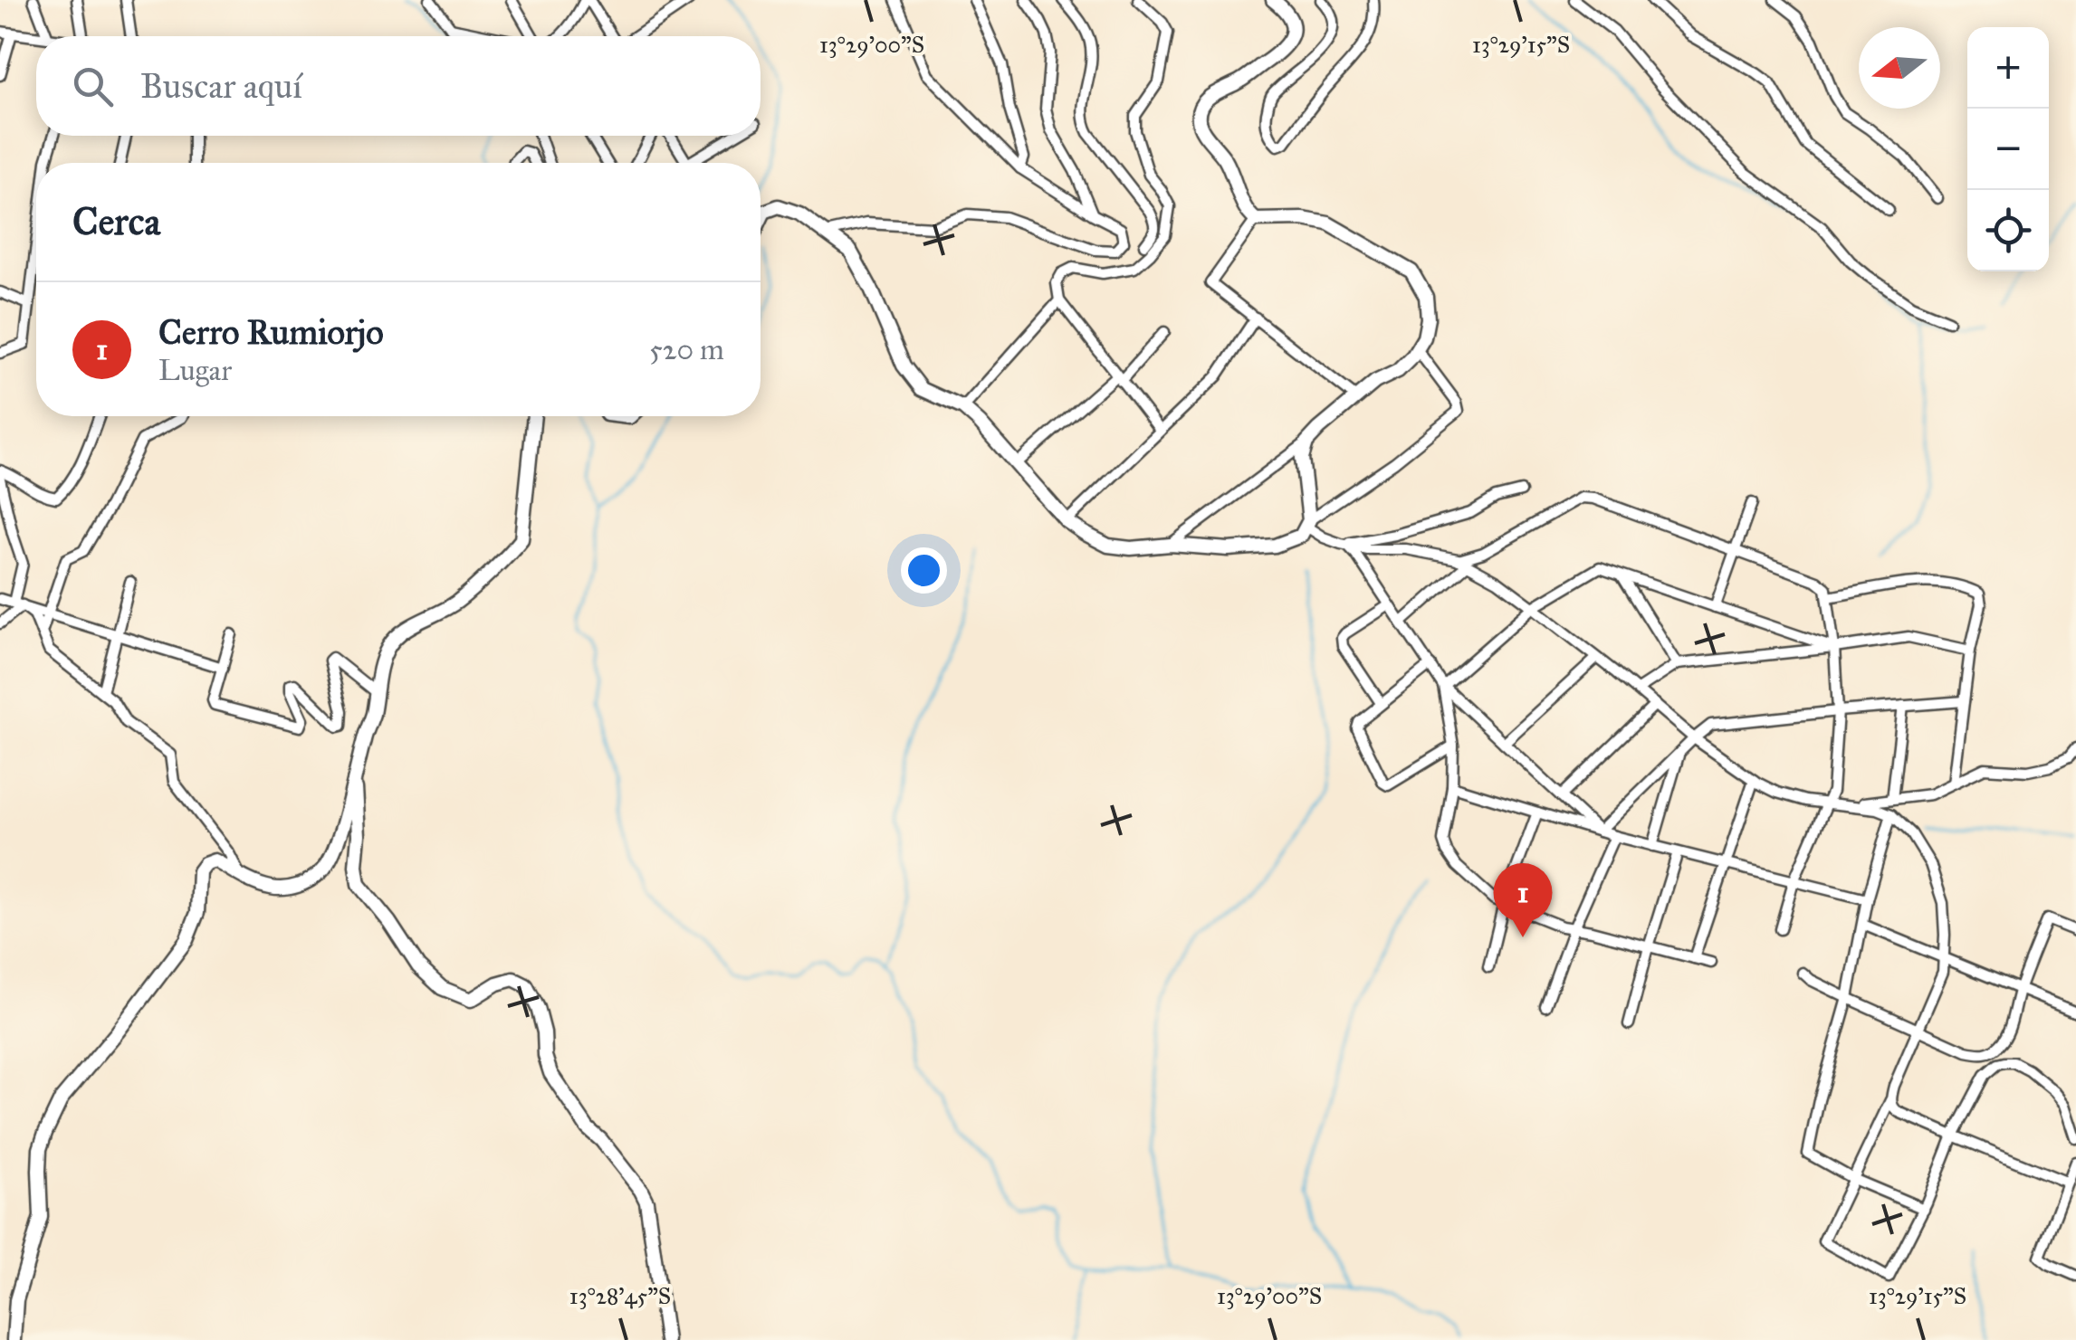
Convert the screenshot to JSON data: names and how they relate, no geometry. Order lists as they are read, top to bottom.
{
  "north": "left",
  "page": {
    "map_buttons": ["+", "−"],
    "search": "Buscar aquí",
    "heading": "Cerca",
    "list": [
      {
        "mark": "1",
        "name": "Cerro Rumiorjo",
        "note": "Lugar",
        "value": "520 m"
      }
    ],
    "pins": "1"
  },
  "coordinates": ["13°29'00\"S", "13°29'15\"S", "13°28'45\"S"]
}
